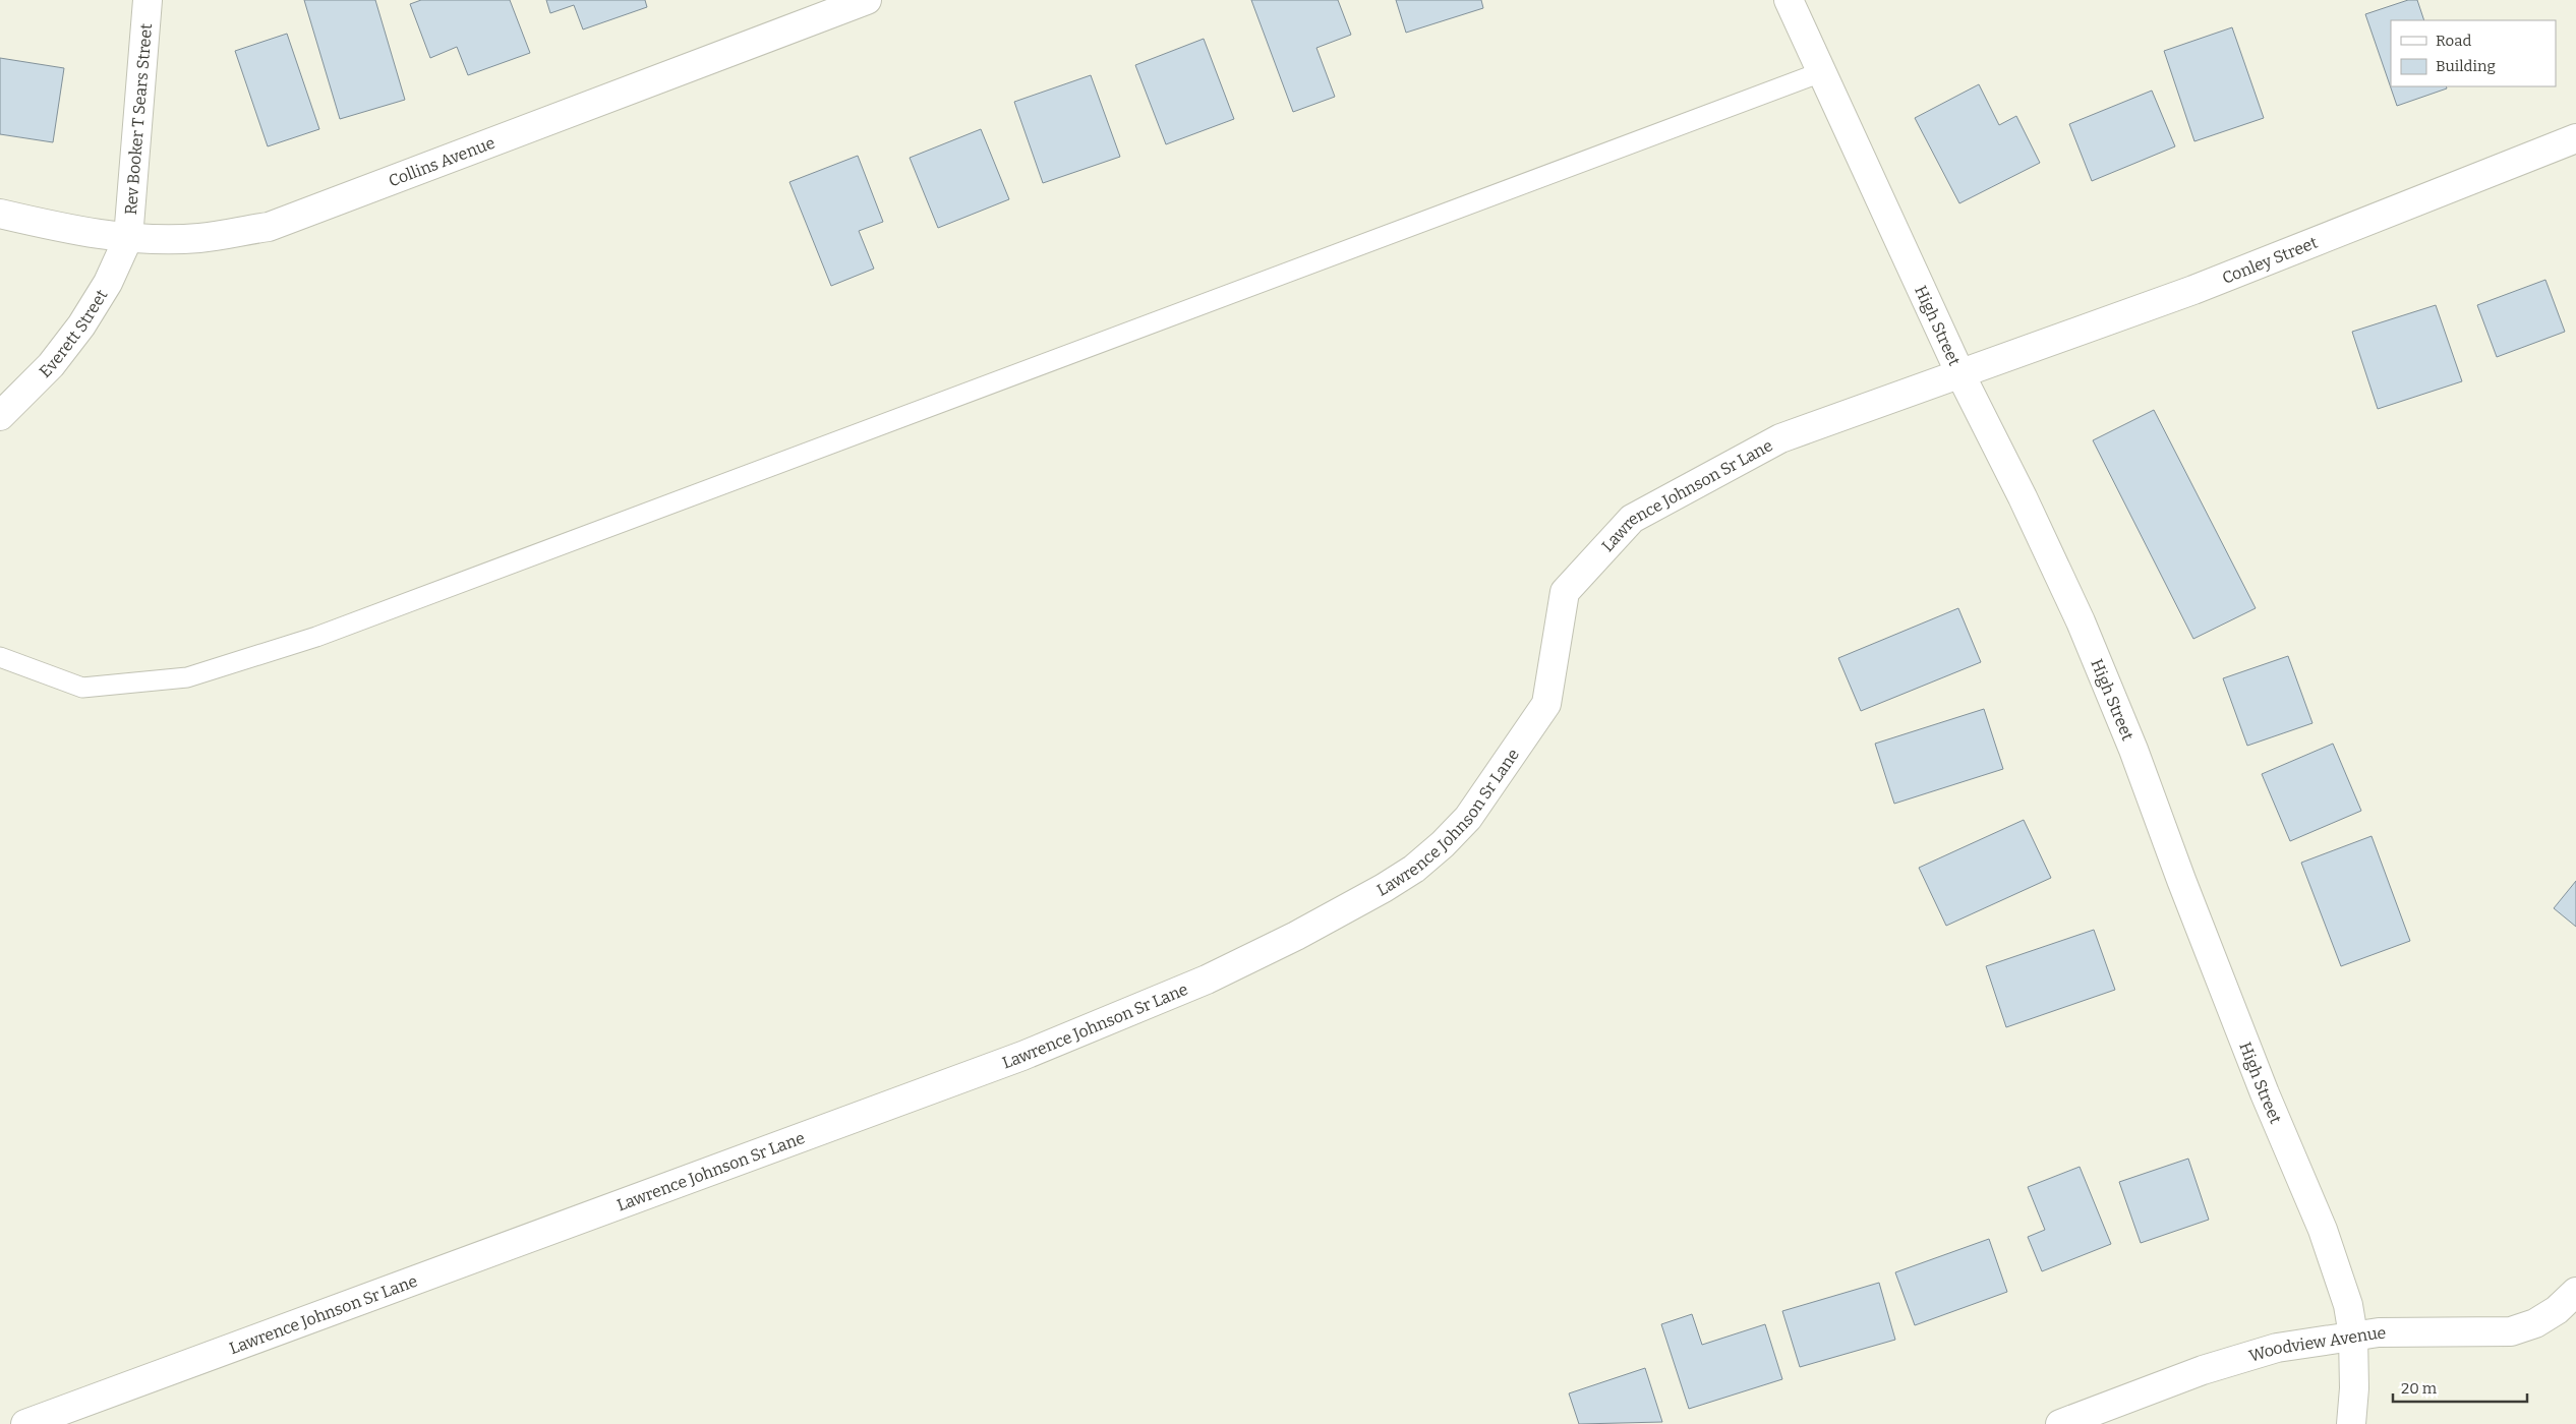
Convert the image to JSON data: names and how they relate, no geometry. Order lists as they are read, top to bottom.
{
  "streets": {
    "street": [
      "Rev Booker T Sears Street",
      "Collins Avenue",
      "Conley Street",
      "High Street",
      "Everett Street",
      "Lawrence Johnson Sr Lane",
      "Woodview Avenue"
    ]
  },
  "crossings": [
    ["Rev Booker T Sears Street", "Collins Avenue"],
    ["Rev Booker T Sears Street", "Everett Street"],
    ["Collins Avenue", "Everett Street"],
    ["Conley Street", "High Street"],
    ["Conley Street", "Lawrence Johnson Sr Lane"],
    ["High Street", "Lawrence Johnson Sr Lane"],
    ["High Street", "Woodview Avenue"]
  ],
  "legend": ["Road", "Building"],
  "scale_bar": "20 m"
}
